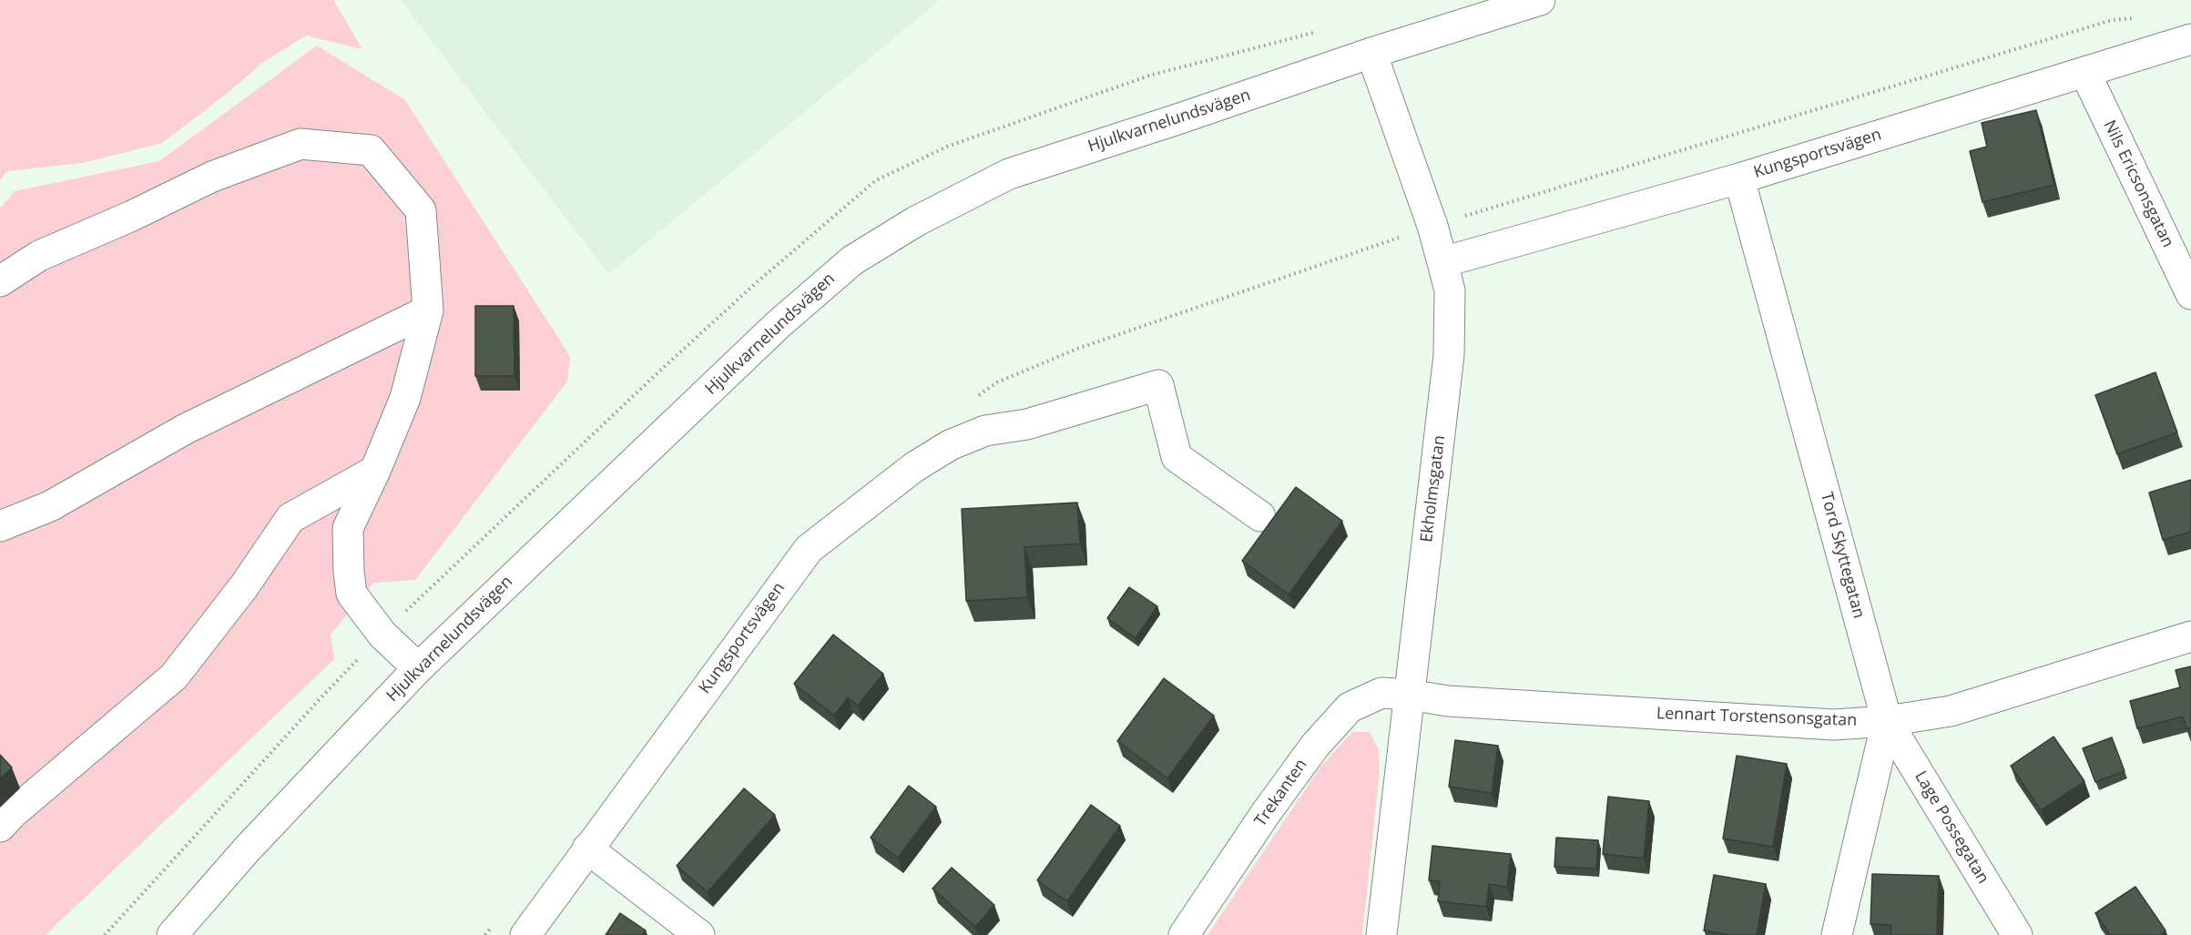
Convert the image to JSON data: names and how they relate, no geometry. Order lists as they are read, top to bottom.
{
  "streets": {
    "street": [
      "Hjulkvarnelundsvägen",
      "Kungsportsvägen",
      "Nils Ericsonsgatan",
      "Ekholmsgatan",
      "Tord Skyttegatan",
      "Lennart Torstensonsgatan",
      "Trekanten",
      "Lage Possegatan"
    ]
  },
  "crossings": [
    ["Hjulkvarnelundsvägen", "Ekholmsgatan"],
    ["Kungsportsvägen", "Nils Ericsonsgatan"],
    ["Kungsportsvägen", "Ekholmsgatan"],
    ["Kungsportsvägen", "Tord Skyttegatan"],
    ["Ekholmsgatan", "Lennart Torstensonsgatan"],
    ["Ekholmsgatan", "Trekanten"],
    ["Tord Skyttegatan", "Lennart Torstensonsgatan"],
    ["Tord Skyttegatan", "Lage Possegatan"],
    ["Lennart Torstensonsgatan", "Trekanten"],
    ["Lennart Torstensonsgatan", "Lage Possegatan"]
  ]
}
